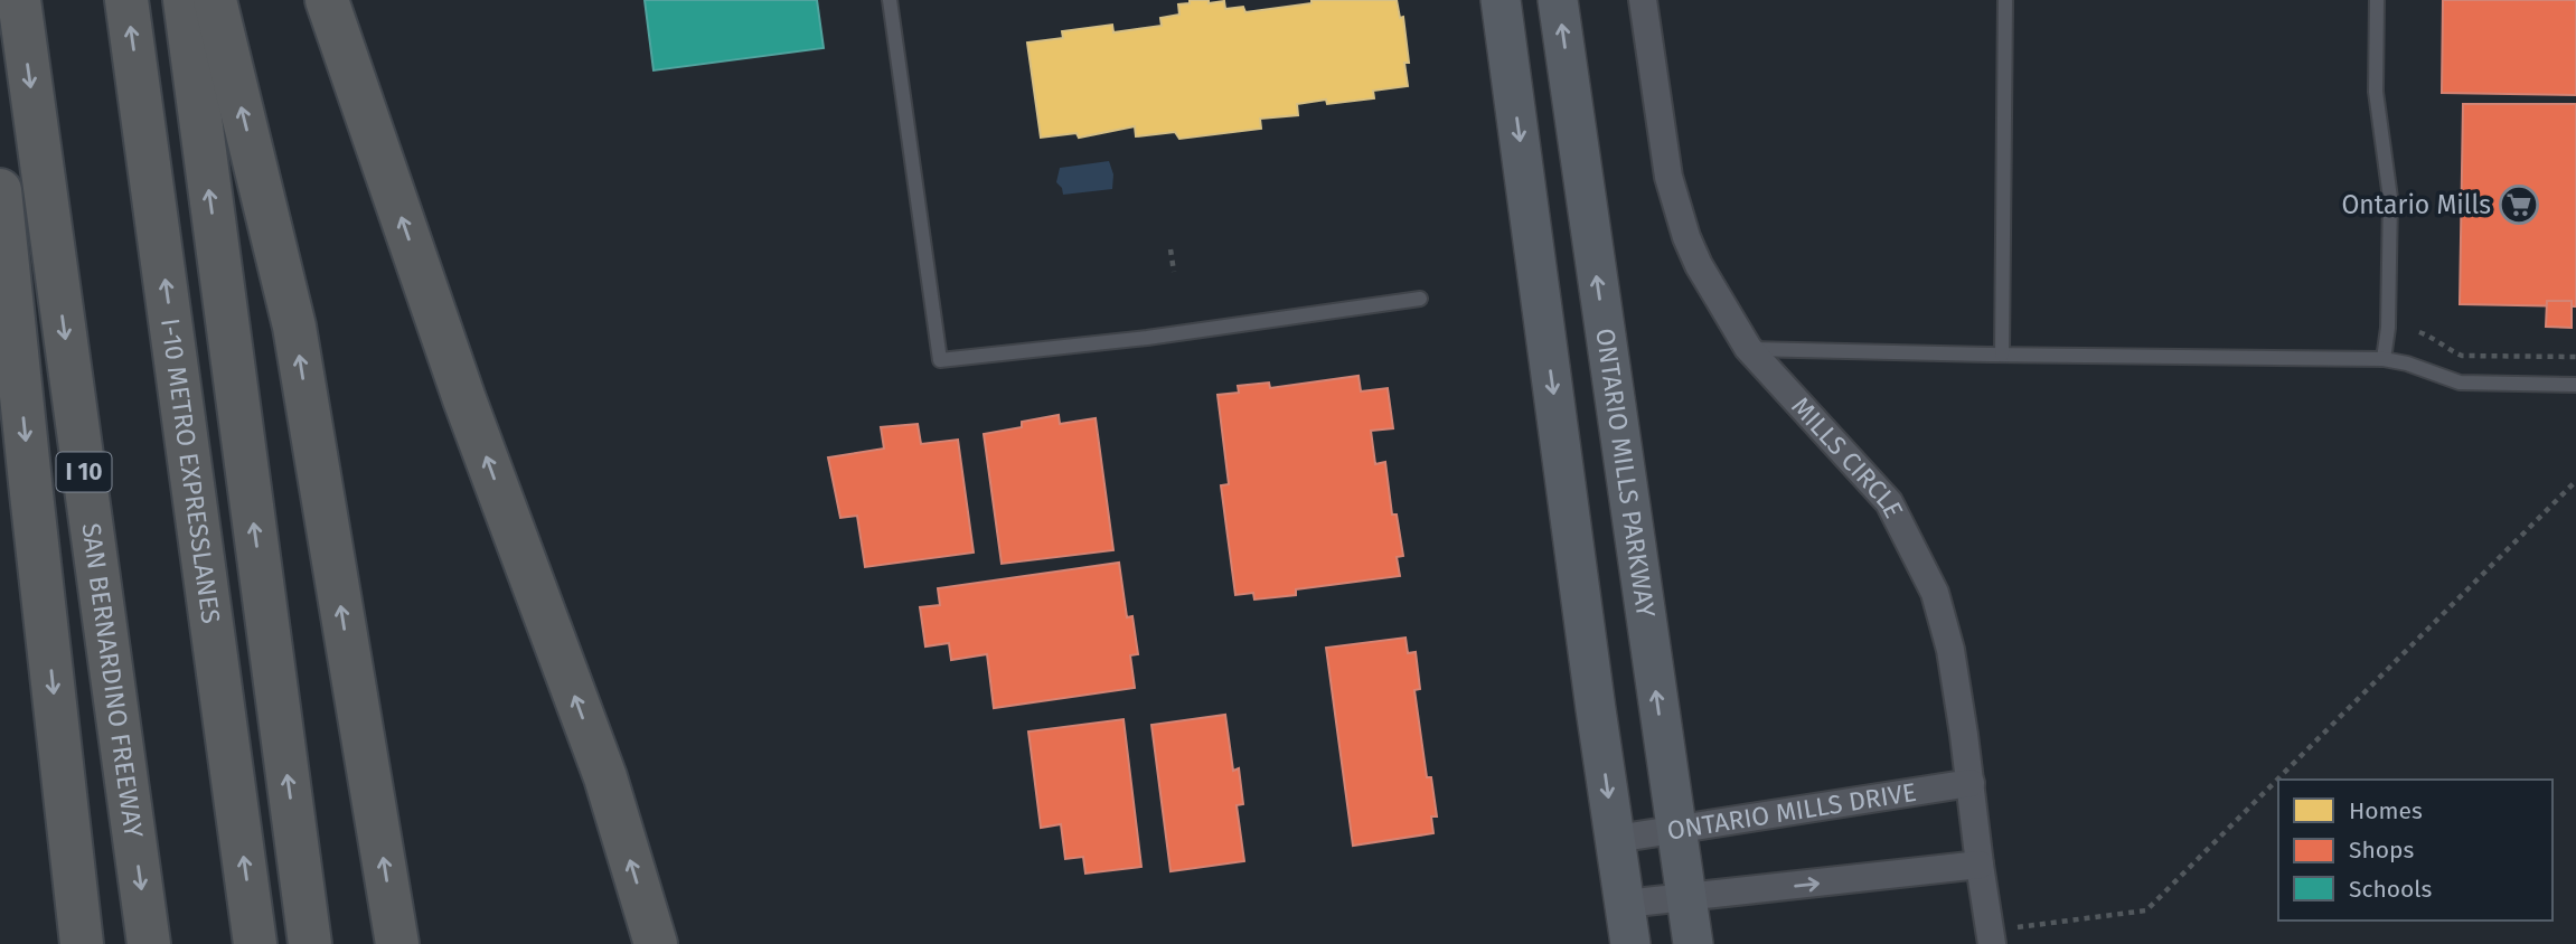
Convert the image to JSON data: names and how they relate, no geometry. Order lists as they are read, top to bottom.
{
  "streets": {
    "highway": ["I 10", "I-10 METRO EXPRESSLANES", "SAN BERNARDINO FREEWAY"],
    "main road": ["ONTARIO MILLS PARKWAY"],
    "street": ["MILLS CIRCLE", "ONTARIO MILLS DRIVE"]
  },
  "crossings": [
    ["MILLS CIRCLE", "ONTARIO MILLS DRIVE"],
    ["ONTARIO MILLS PARKWAY", "ONTARIO MILLS DRIVE"]
  ],
  "places": {
    "supermarket": ["Ontario Mills"]
  },
  "legend": ["Homes", "Shops", "Schools"]
}
